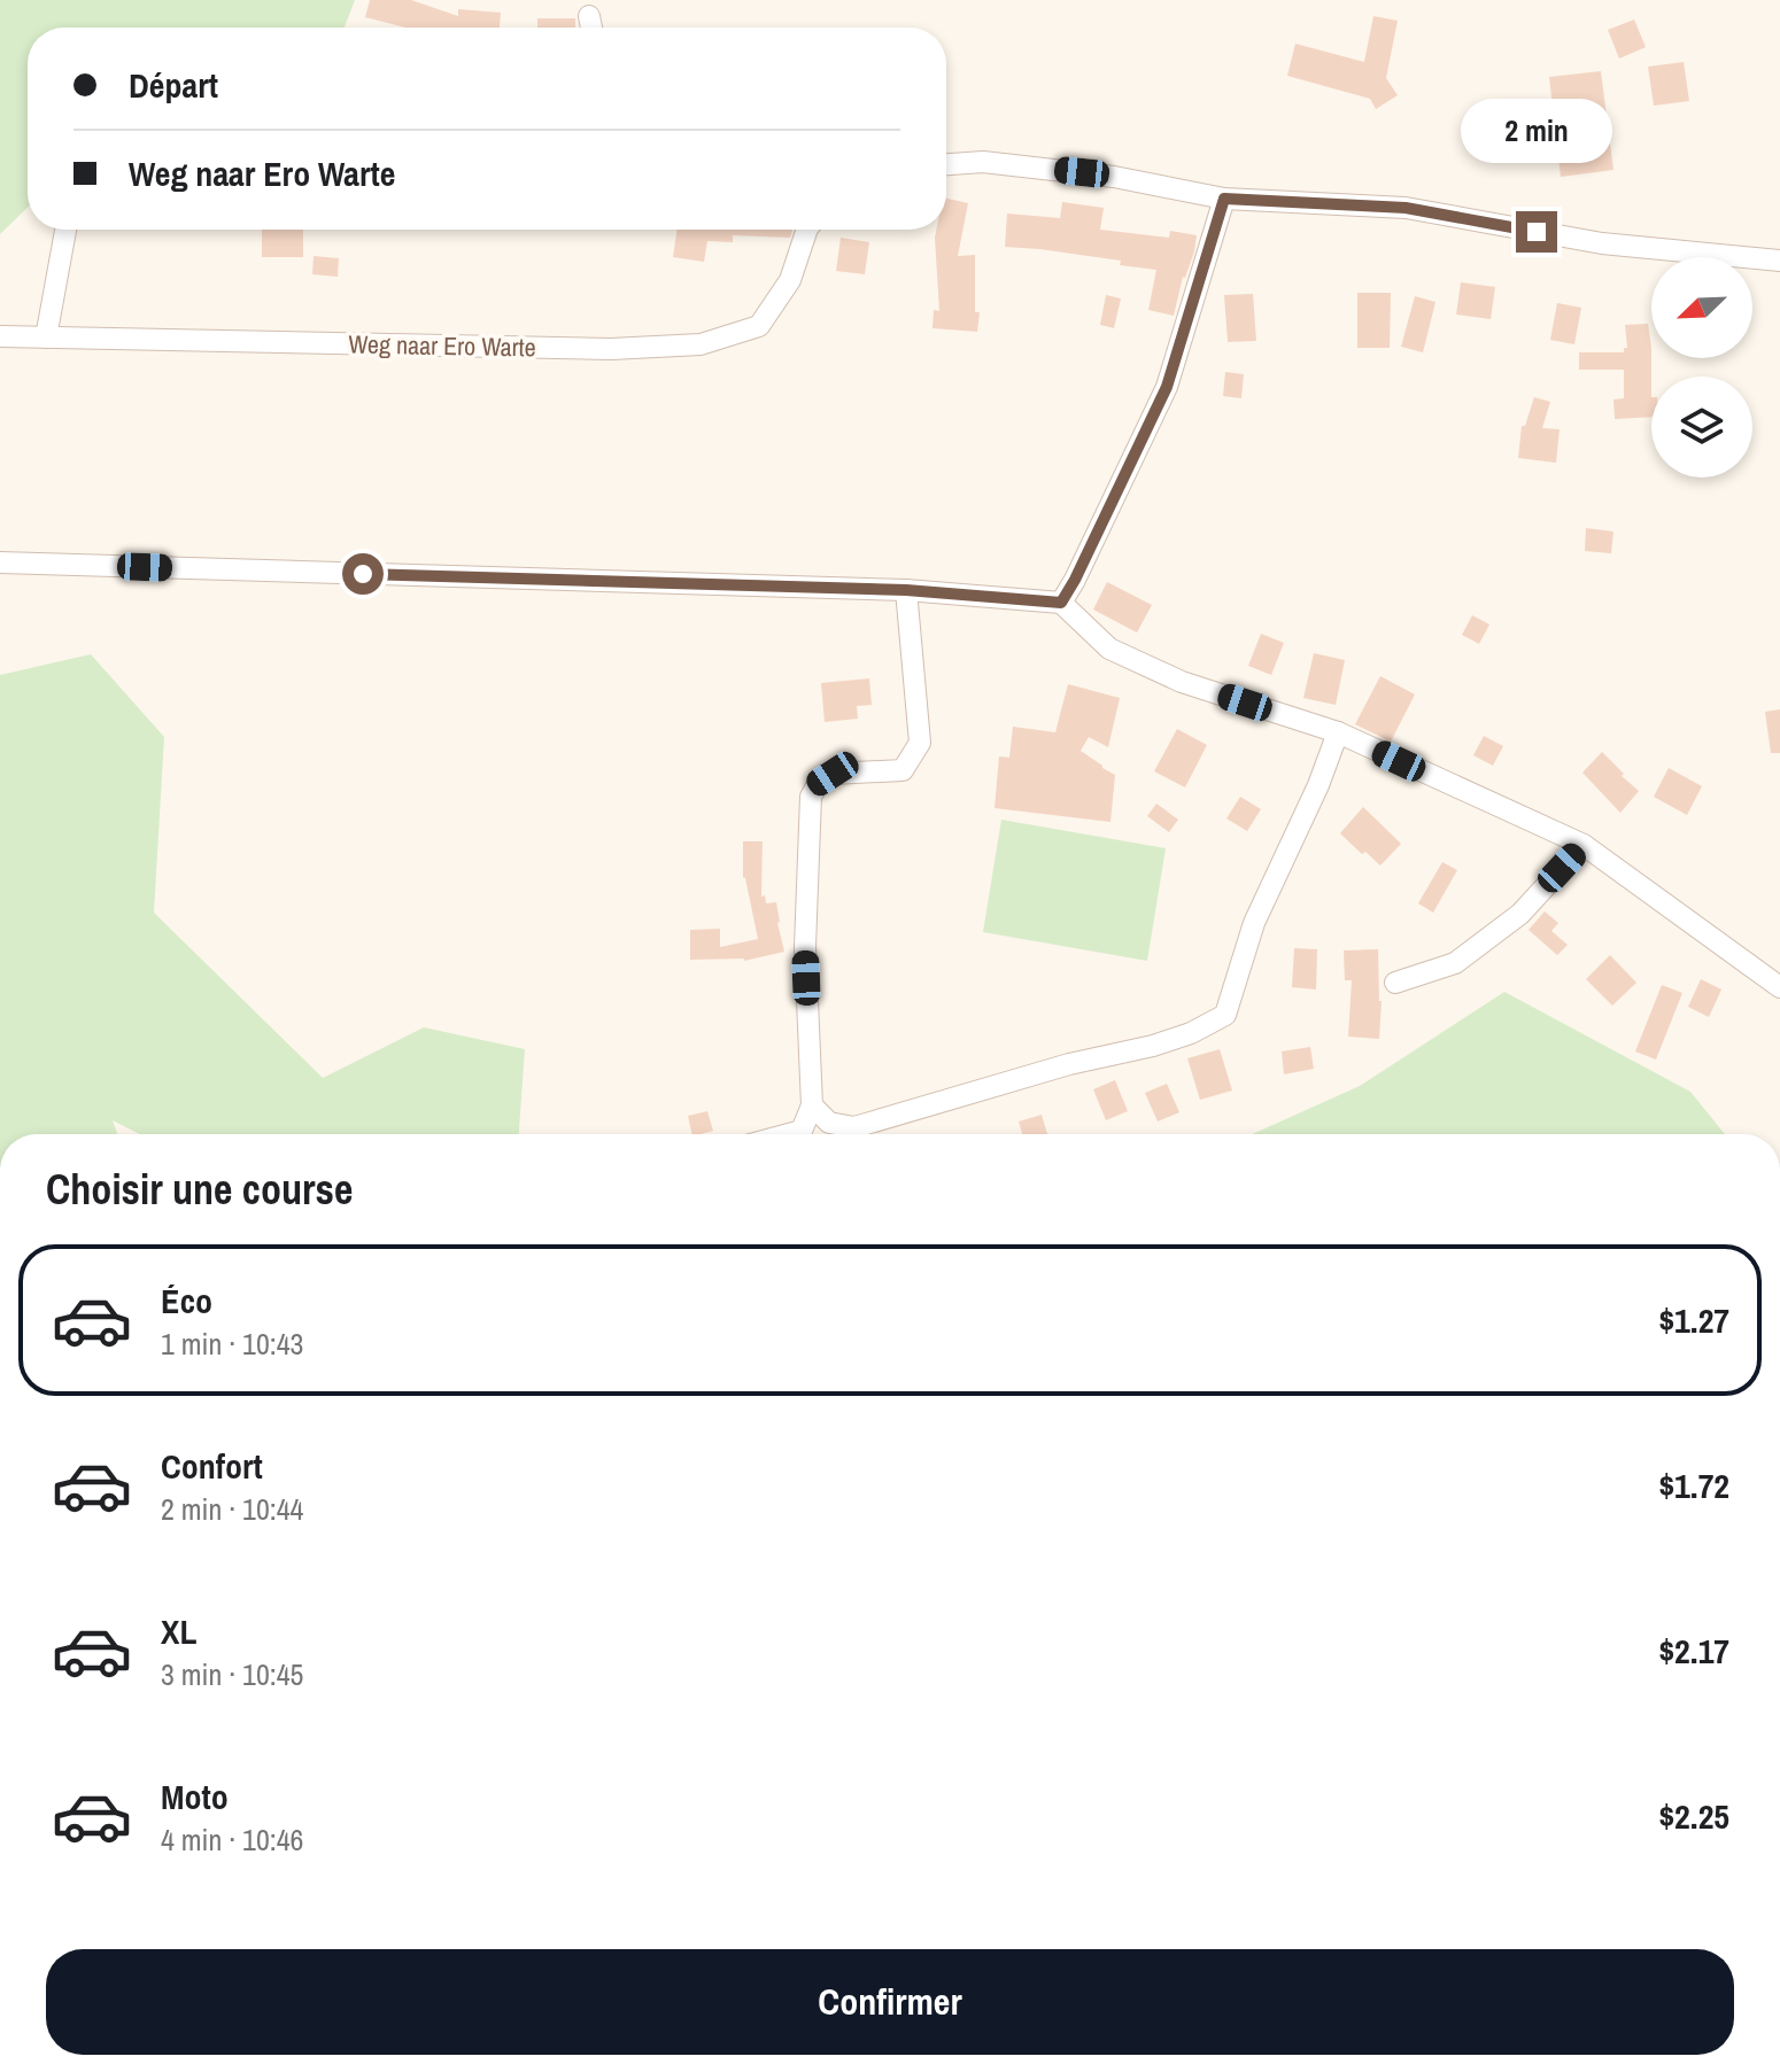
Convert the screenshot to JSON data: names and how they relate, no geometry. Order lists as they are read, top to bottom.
{
  "streets": {
    "street": ["Weg naar Ero Warte"]
  },
  "north": "bottom left",
  "page": {
    "banner": ["Départ", "Weg naar Ero Warte"],
    "bubble": "2 min",
    "heading": "Choisir une course",
    "list": [
      {
        "name": "Éco",
        "note": "1 min · 10:43",
        "value": "$1.27"
      },
      {
        "name": "Confort",
        "note": "2 min · 10:44",
        "value": "$1.72"
      },
      {
        "name": "XL",
        "note": "3 min · 10:45",
        "value": "$2.17"
      },
      {
        "name": "Moto",
        "note": "4 min · 10:46",
        "value": "$2.25"
      }
    ],
    "buttons": "Confirmer"
  }
}
